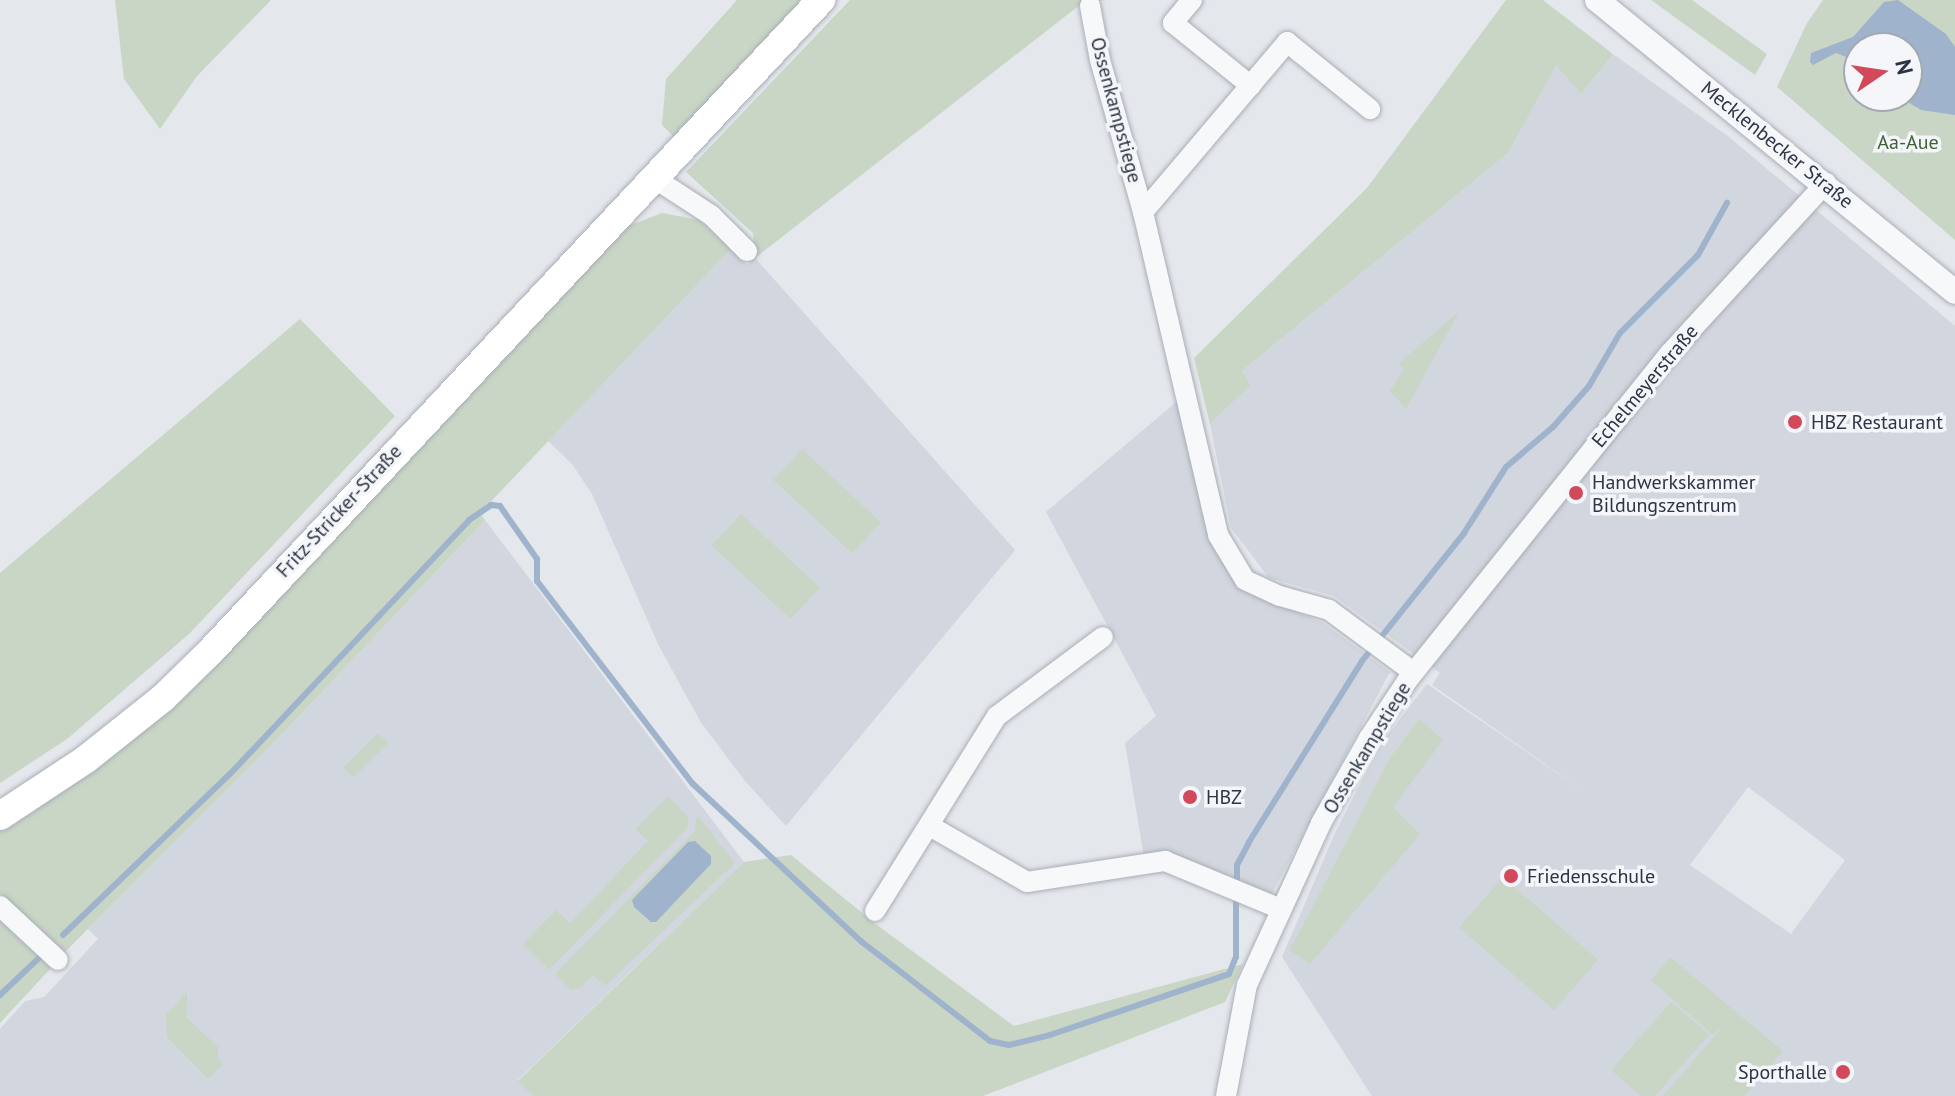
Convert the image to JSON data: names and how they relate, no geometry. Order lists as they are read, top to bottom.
{
  "streets": {
    "main road": ["Fritz-Stricker-Straße"],
    "street": ["Ossenkampstiege", "Mecklenbecker Straße", "Echelmeyerstraße"]
  },
  "crossings": [
    ["Ossenkampstiege", "Echelmeyerstraße"],
    ["Mecklenbecker Straße", "Echelmeyerstraße"]
  ],
  "parks": ["Aa-Aue"],
  "places": [
    "HBZ Restaurant",
    "Handwerkskammer Bildungszentrum",
    "HBZ",
    "Friedensschule",
    "Sporthalle"
  ],
  "north": "right"
}
